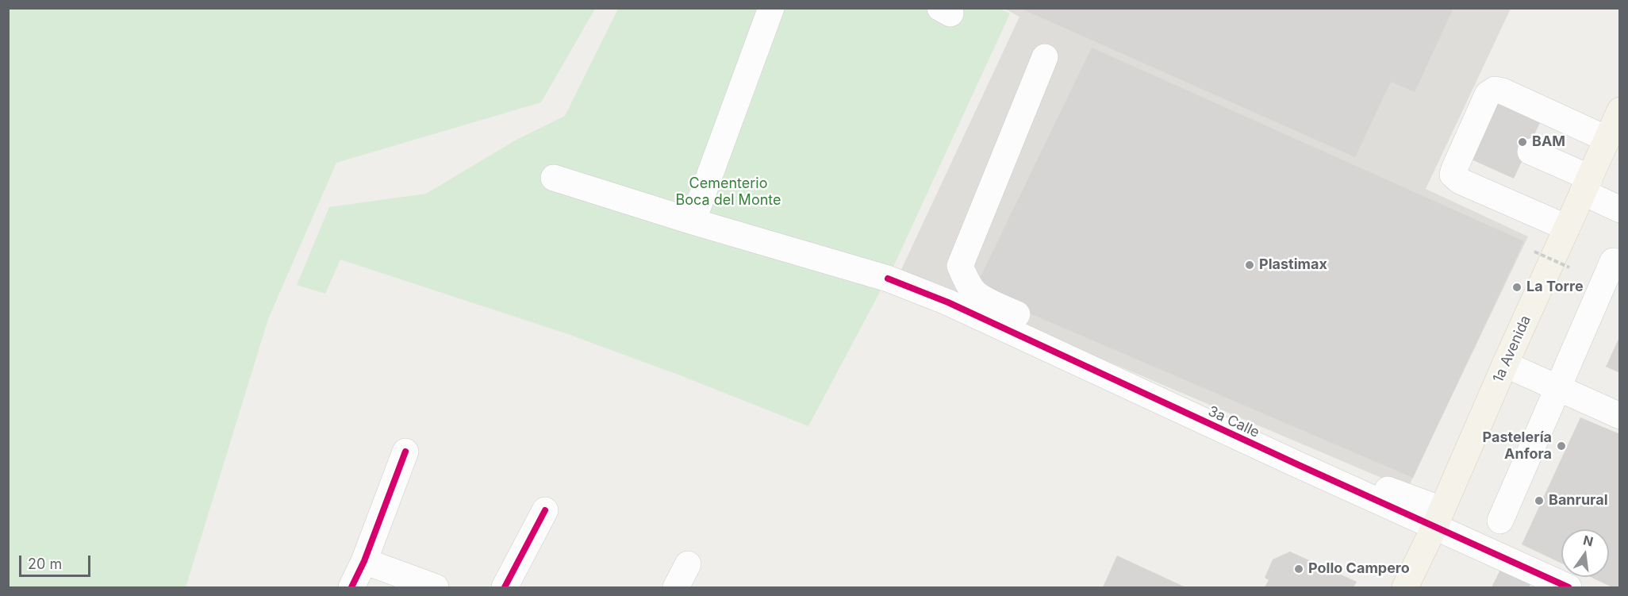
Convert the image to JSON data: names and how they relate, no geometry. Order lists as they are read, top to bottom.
{
  "streets": {
    "main road": ["1a Avenida"],
    "street": ["3a Calle"]
  },
  "crossings": [
    ["1a Avenida", "3a Calle"]
  ],
  "parks": ["Cementerio Boca del Monte"],
  "places": [
    "BAM",
    "Plastimax",
    "La Torre",
    "Pastelería Anfora",
    "Banrural",
    "Pollo Campero"
  ],
  "scale_bar": "20 m",
  "north": "top"
}
